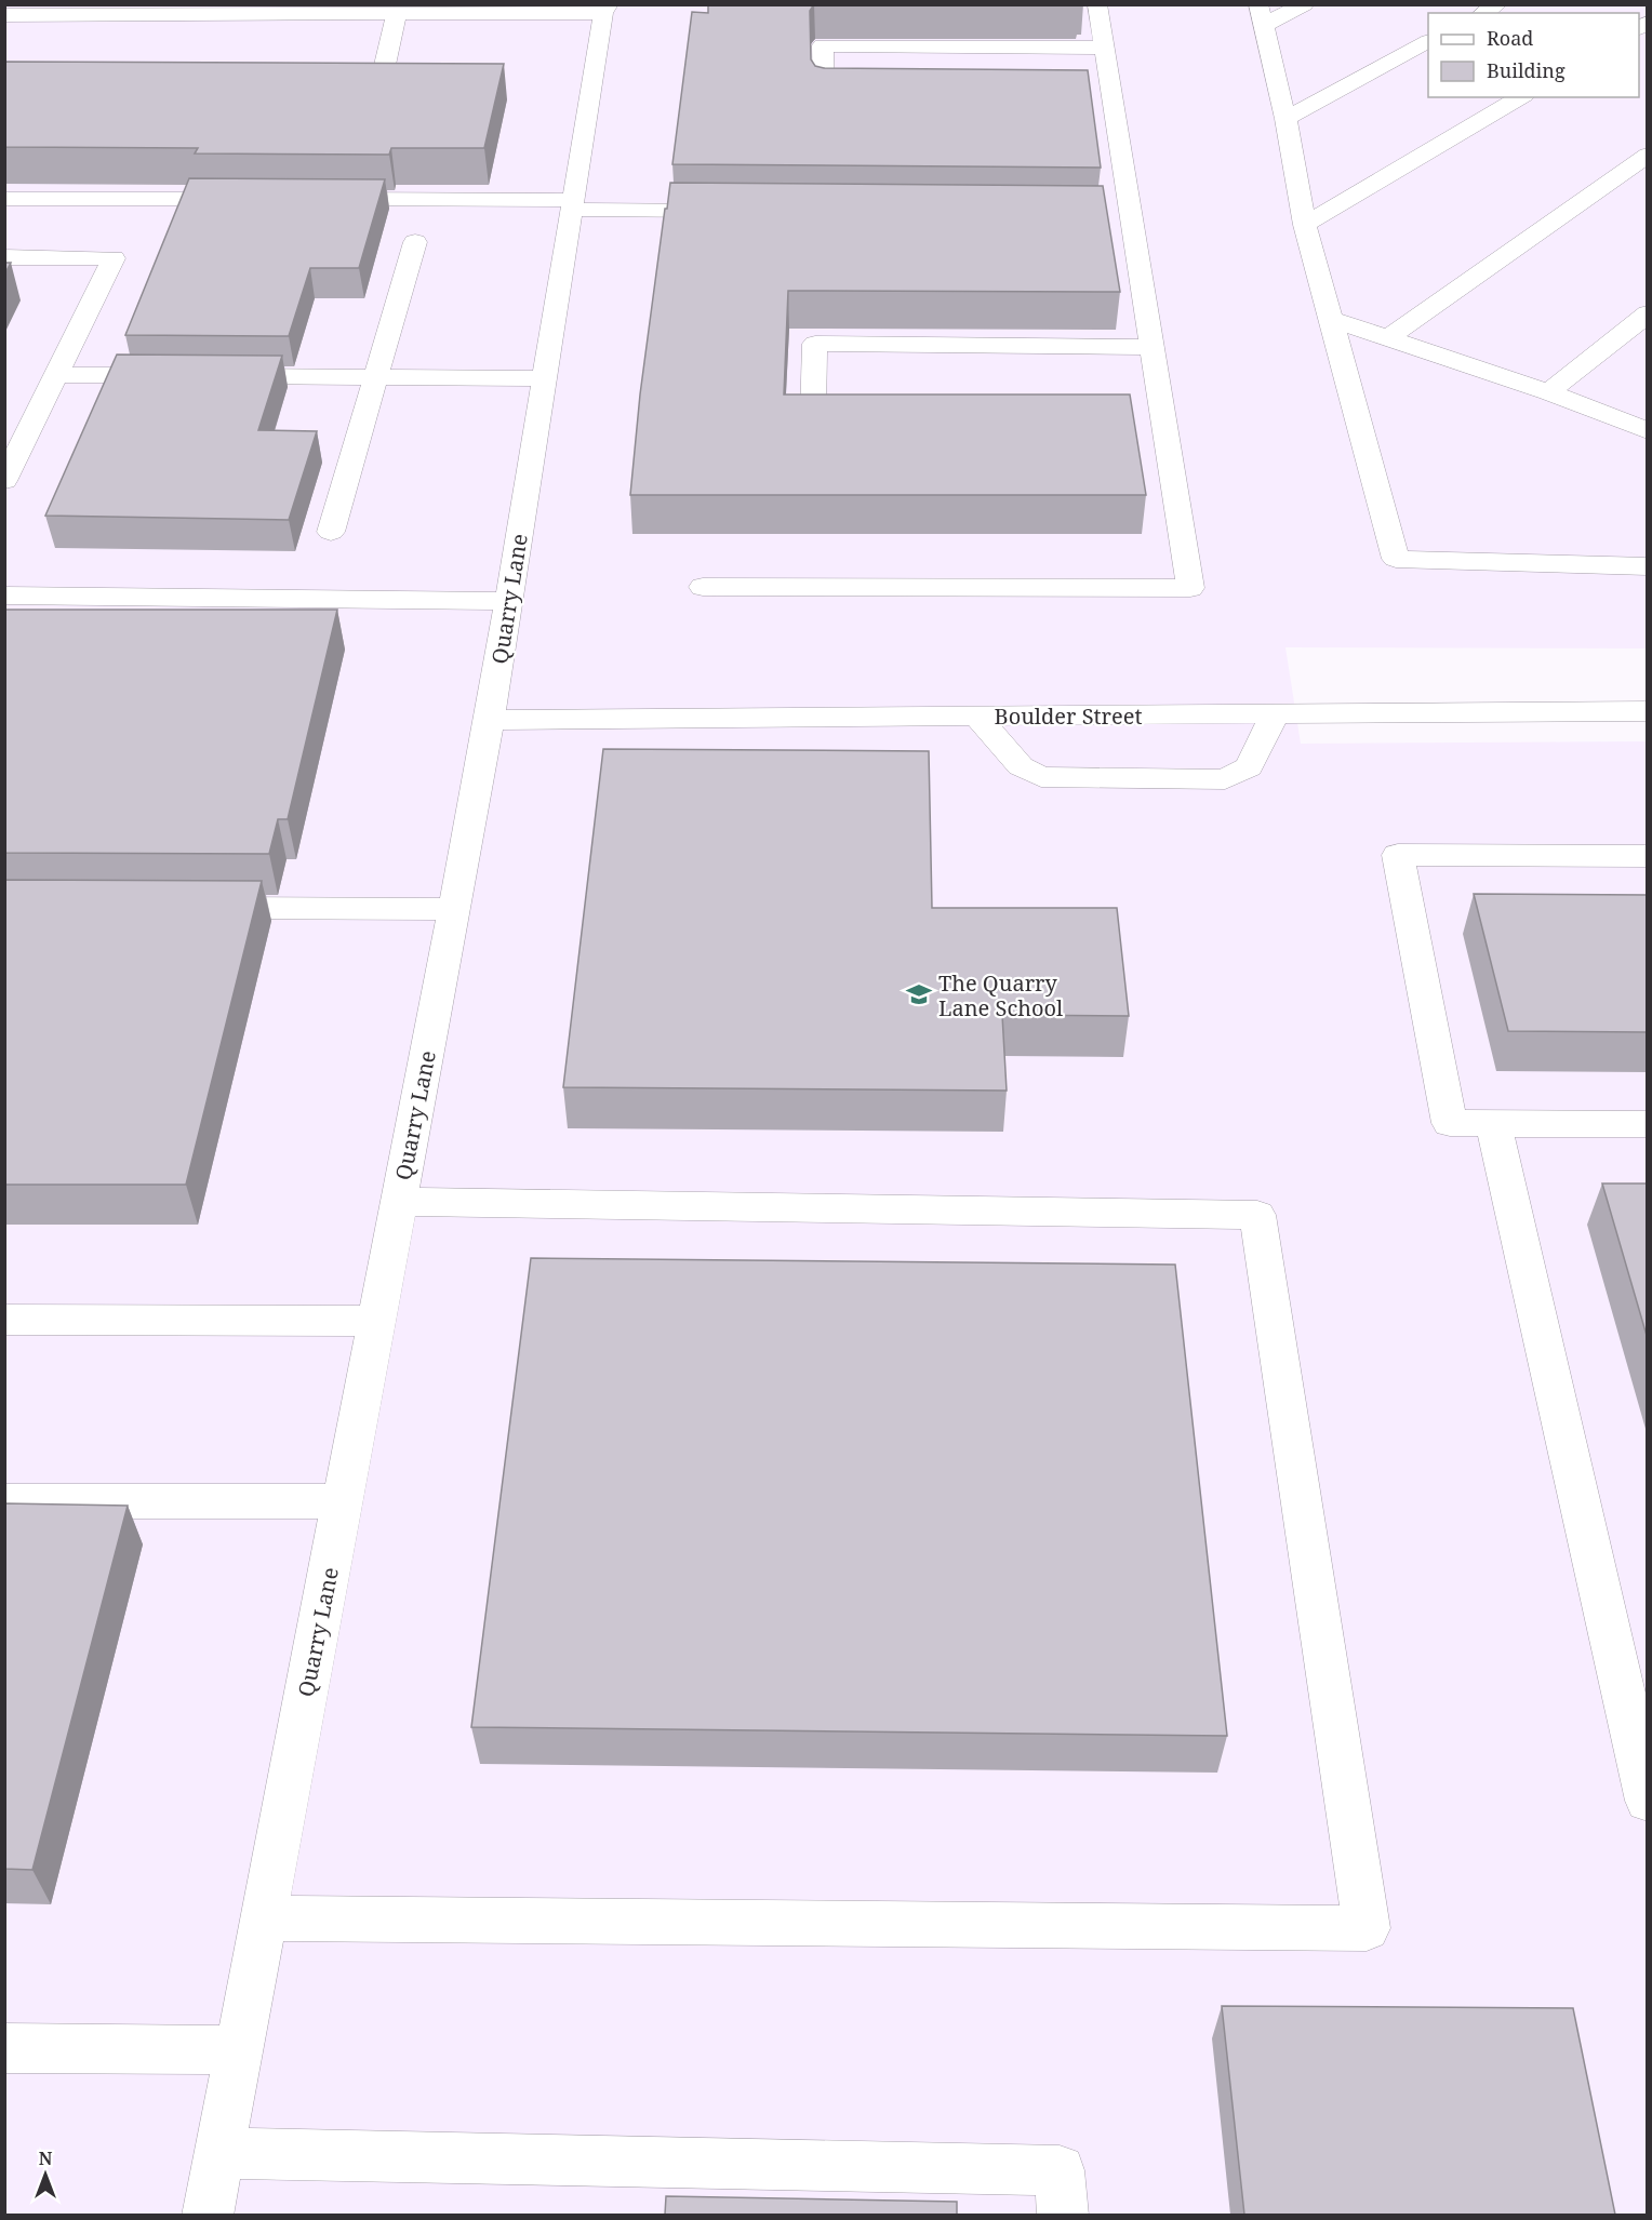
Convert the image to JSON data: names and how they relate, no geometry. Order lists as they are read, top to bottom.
{
  "streets": {
    "street": ["Quarry Lane", "Boulder Street"]
  },
  "crossings": [
    ["Quarry Lane", "Boulder Street"]
  ],
  "places": {
    "school or university": ["The Quarry Lane School"]
  },
  "legend": ["Road", "Building"],
  "north": "top"
}
